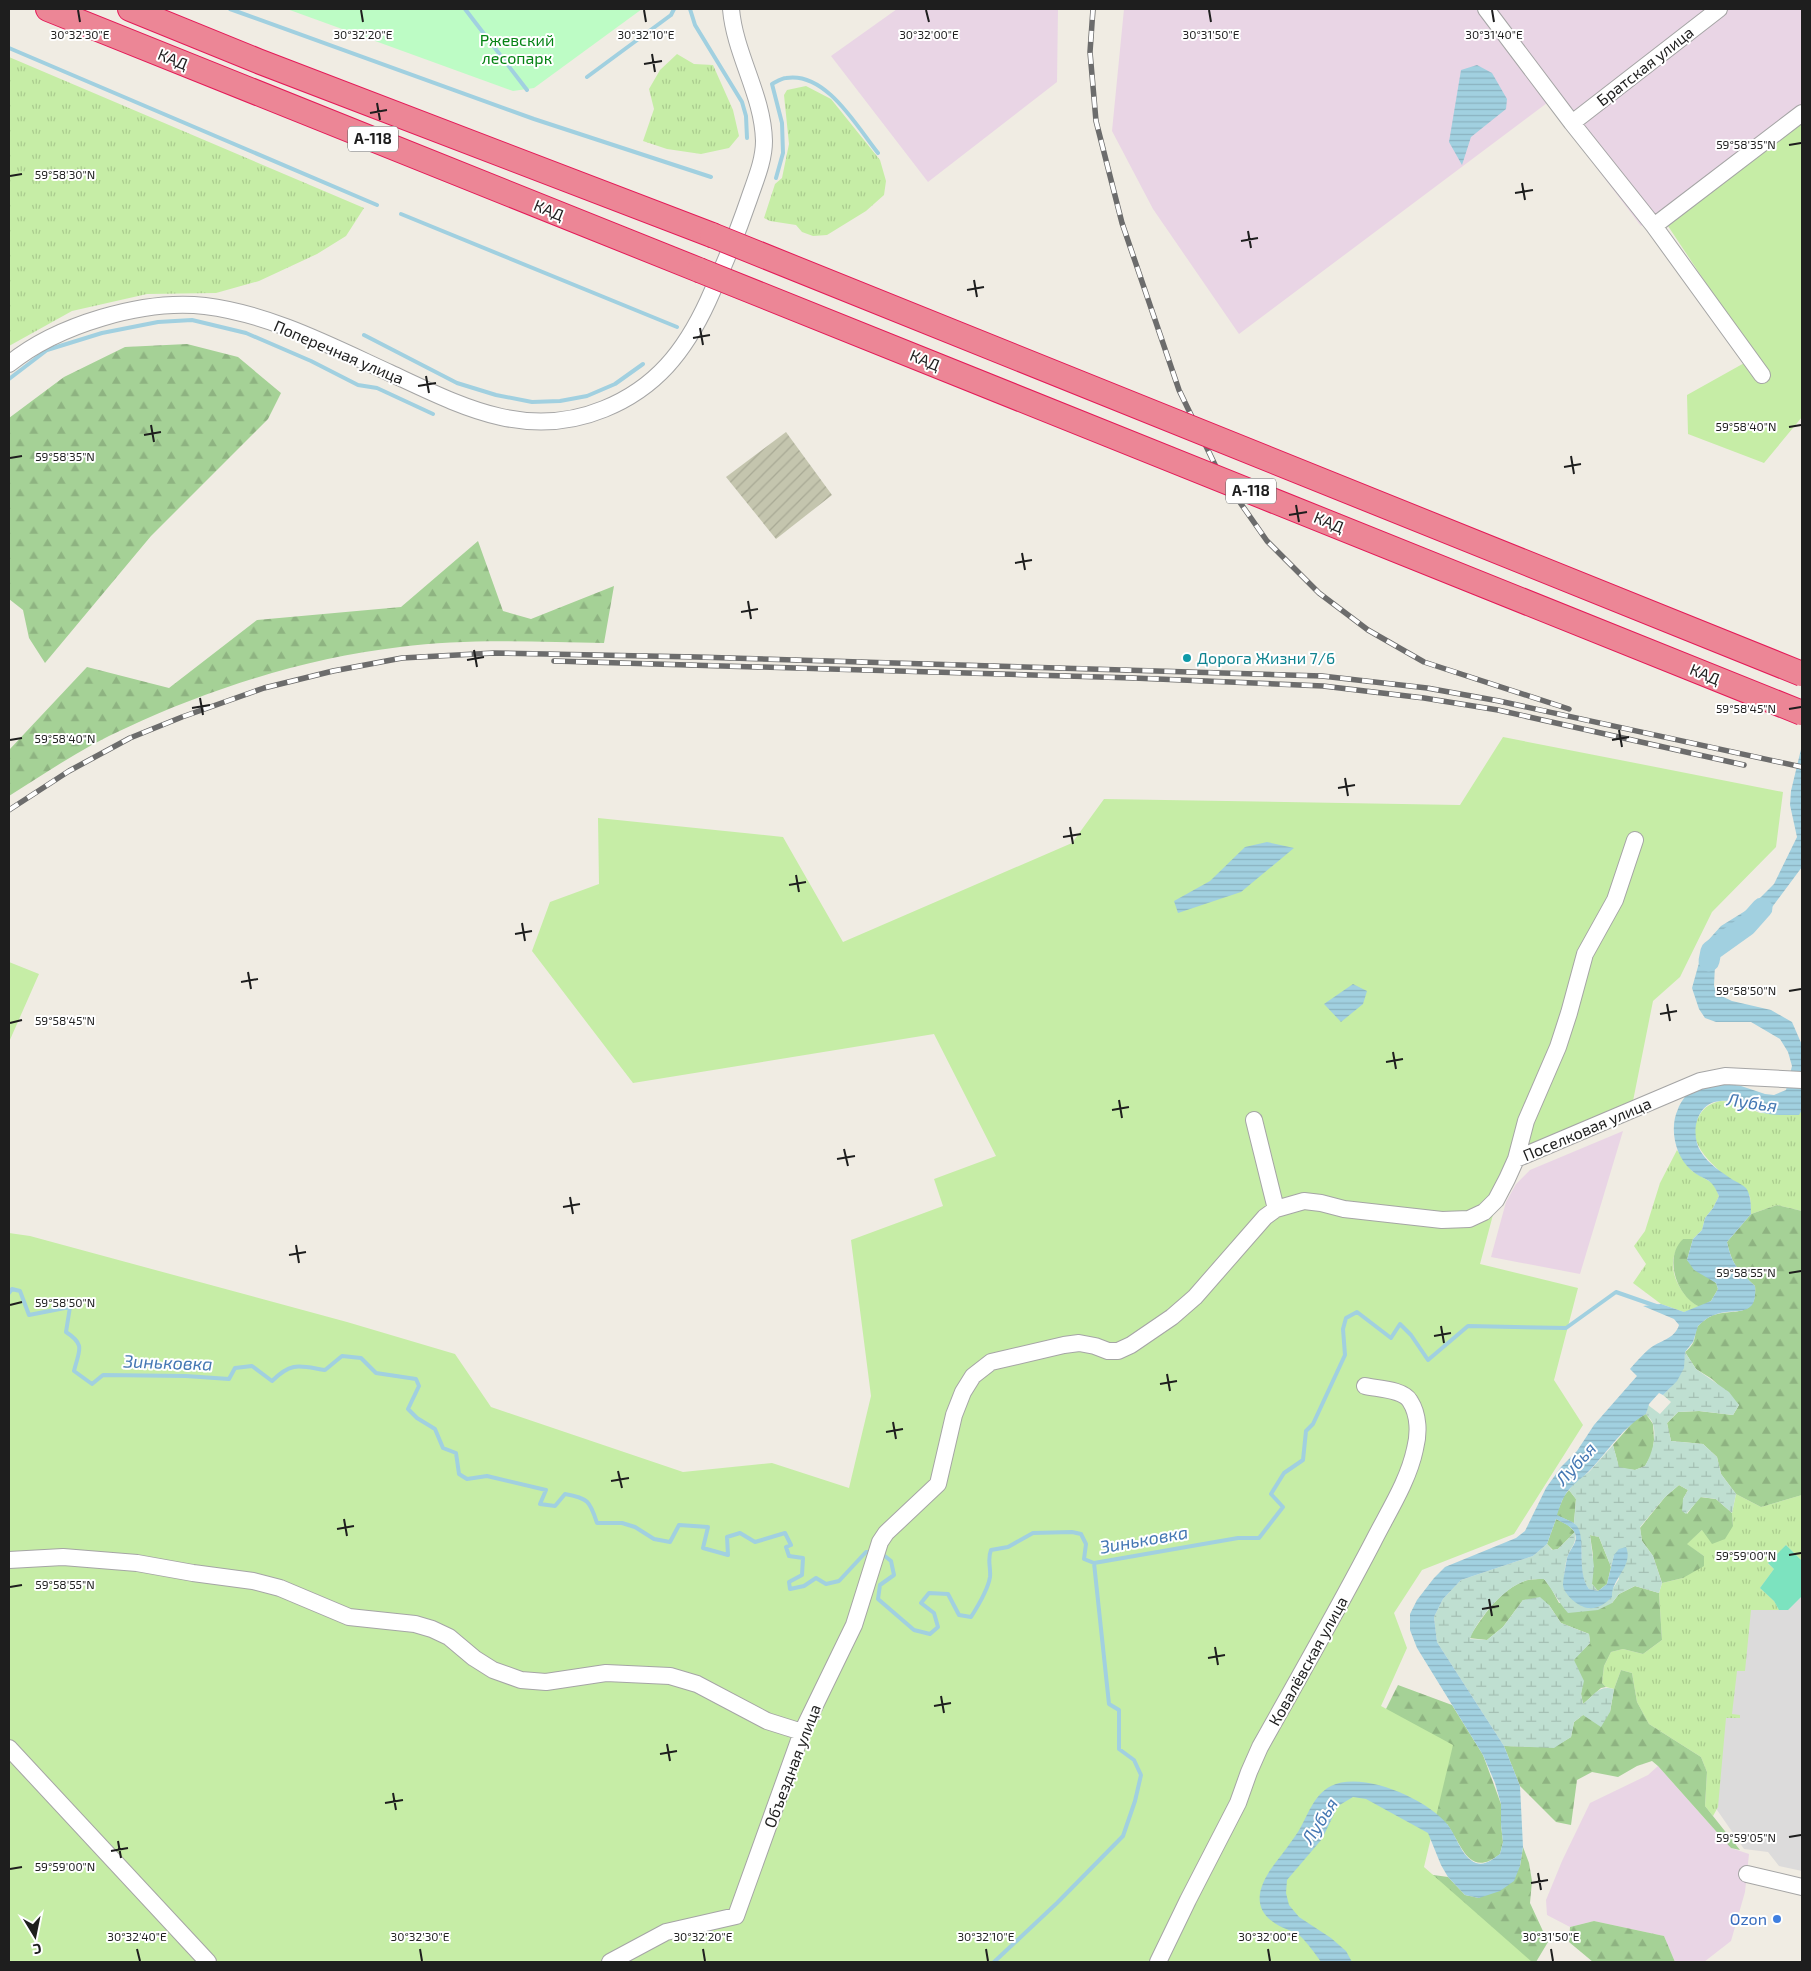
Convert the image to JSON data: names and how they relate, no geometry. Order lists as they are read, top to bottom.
{
  "streets": {
    "highway": ["КАД", "А-118"],
    "street": [
      "Братская улица",
      "Поперечная улица",
      "Поселковая улица",
      "Ковалёвская улица",
      "Объездная улица"
    ]
  },
  "crossings": [
    ["Поселковая улица", "Объездная улица"]
  ],
  "water": ["Лубья", "Зиньковка"],
  "parks": ["Ржевский лесопарк"],
  "places": ["Дорога Жизни 7/6", "Ozon"],
  "north": "bottom",
  "coordinates": [
    "30°32'30\"E",
    "30°32'20\"E",
    "30°32'10\"E",
    "30°32'00\"E",
    "30°31'50\"E",
    "30°31'40\"E",
    "59°58'35\"N",
    "59°58'30\"N",
    "59°58'40\"N",
    "59°58'45\"N",
    "59°58'50\"N",
    "59°58'55\"N",
    "59°59'00\"N",
    "59°59'05\"N",
    "30°32'40\"E"
  ]
}
